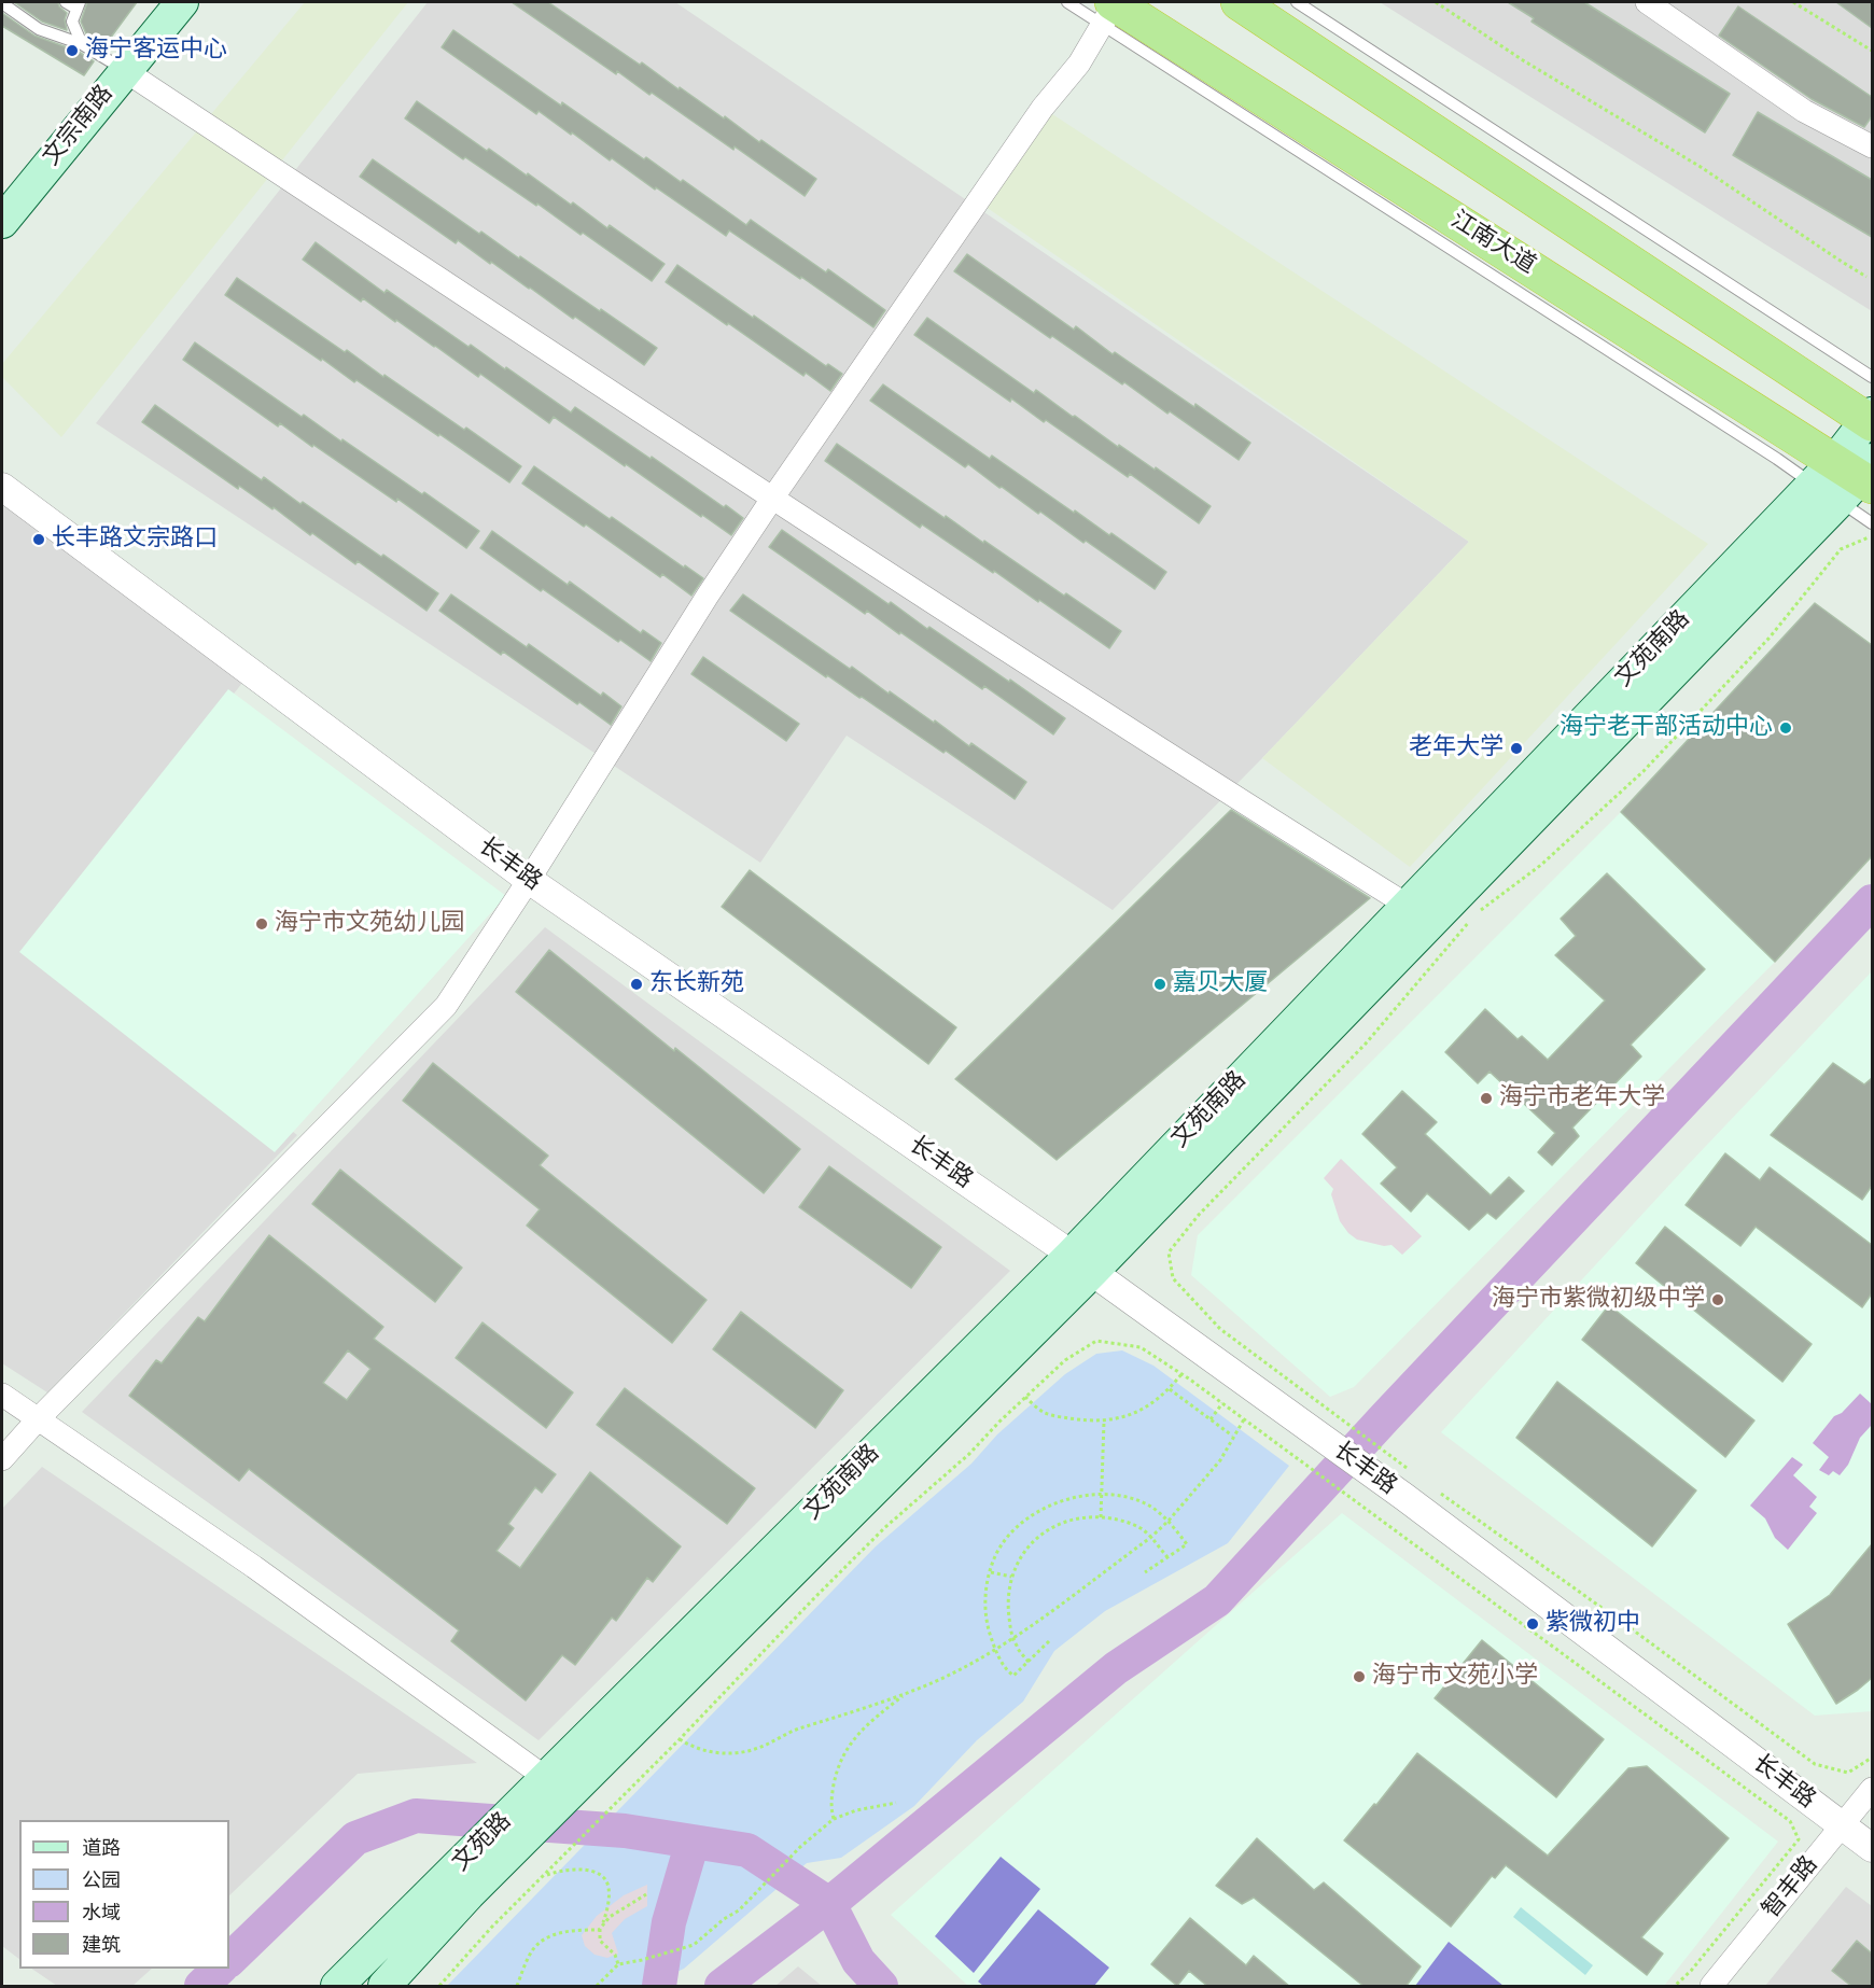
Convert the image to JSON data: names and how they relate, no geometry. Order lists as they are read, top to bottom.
{
  "streets": {
    "highway": ["江南大道"],
    "main road": ["文宗南路", "文苑南路", "文苑路"],
    "street": ["长丰路", "智丰路"]
  },
  "crossings": [
    ["江南大道", "文苑南路"],
    ["文苑南路", "长丰路"],
    ["文苑南路", "文苑路"],
    ["长丰路", "智丰路"]
  ],
  "places": [
    "海宁客运中心",
    "长丰路文宗路口",
    "海宁老干部活动中心",
    "老年大学",
    "海宁市文苑幼儿园",
    "东长新苑",
    "嘉贝大厦",
    "海宁市老年大学",
    "海宁市紫微初级中学",
    "紫微初中",
    "海宁市文苑小学"
  ],
  "legend": [
    "道路",
    "公园",
    "水域",
    "建筑"
  ]
}
